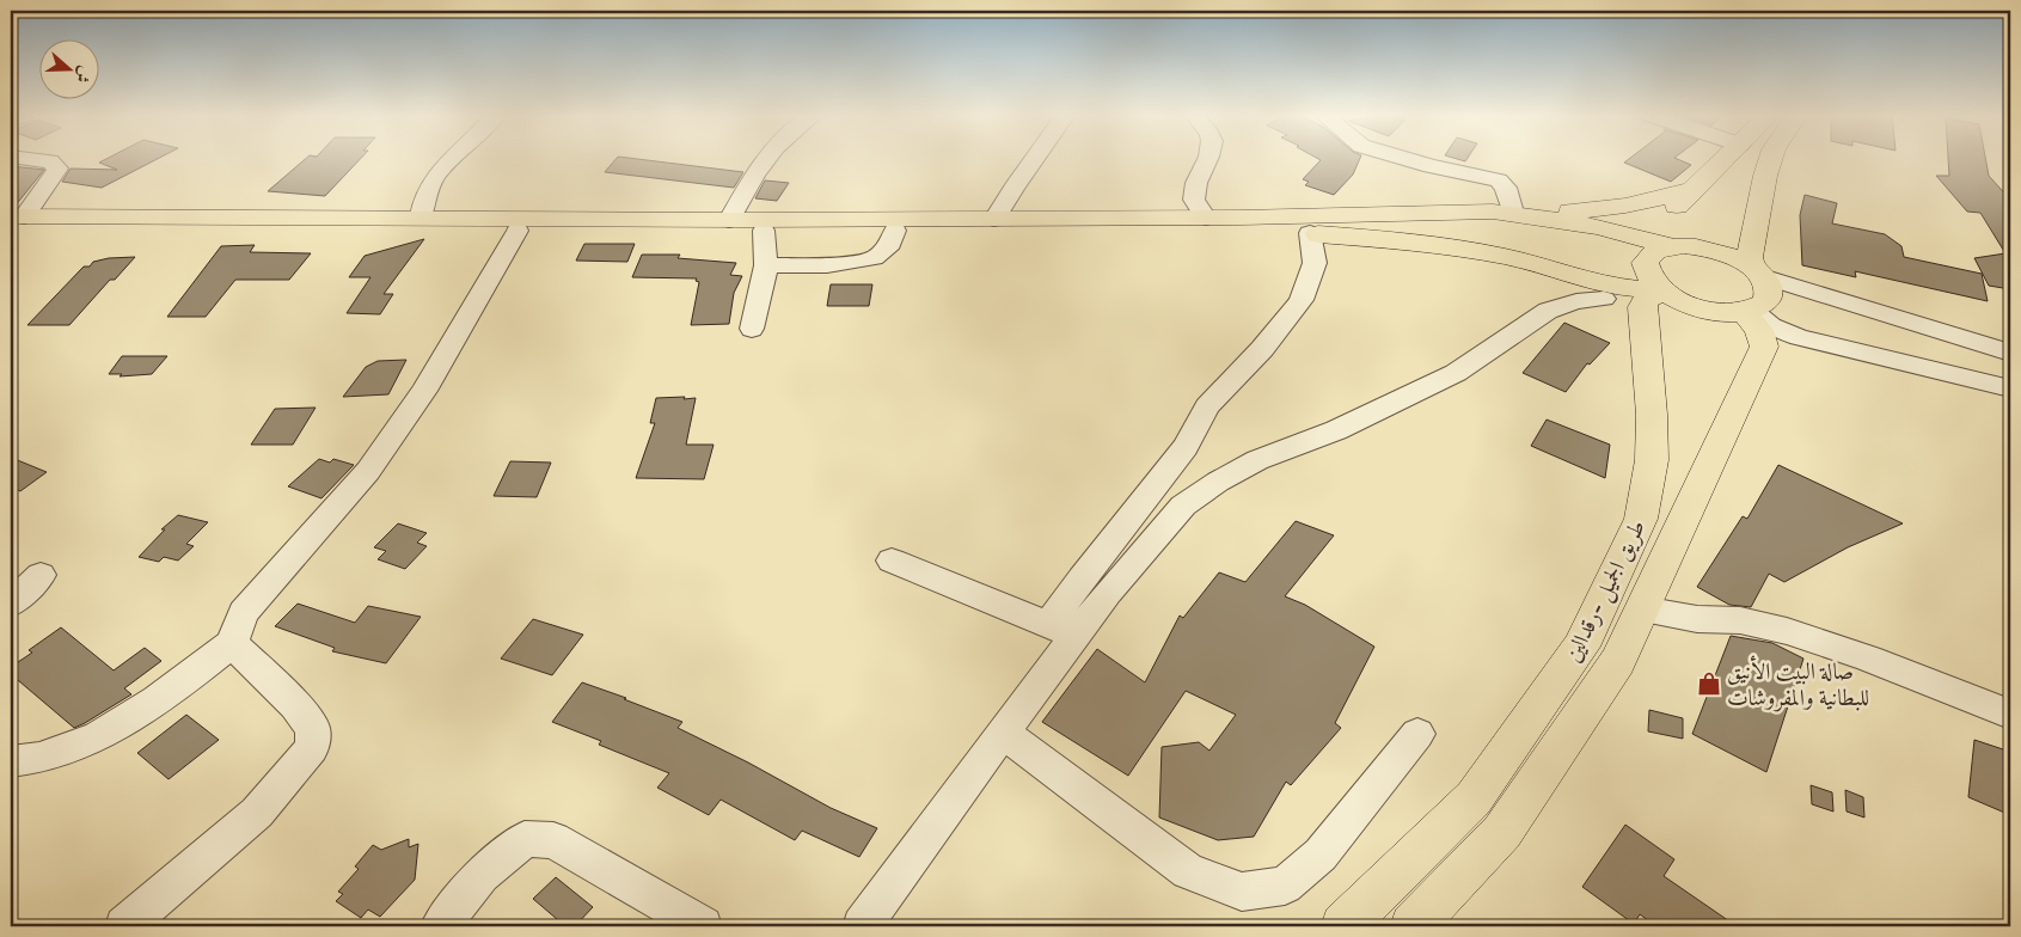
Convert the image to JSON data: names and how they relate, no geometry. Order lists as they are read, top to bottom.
{
  "streets": {
    "main road": ["طريق الجميل -رقدالين"]
  },
  "places": {
    "shop": ["صالة البيت الأنيق للبطانية والمفروشات"]
  },
  "north": "right"
}
